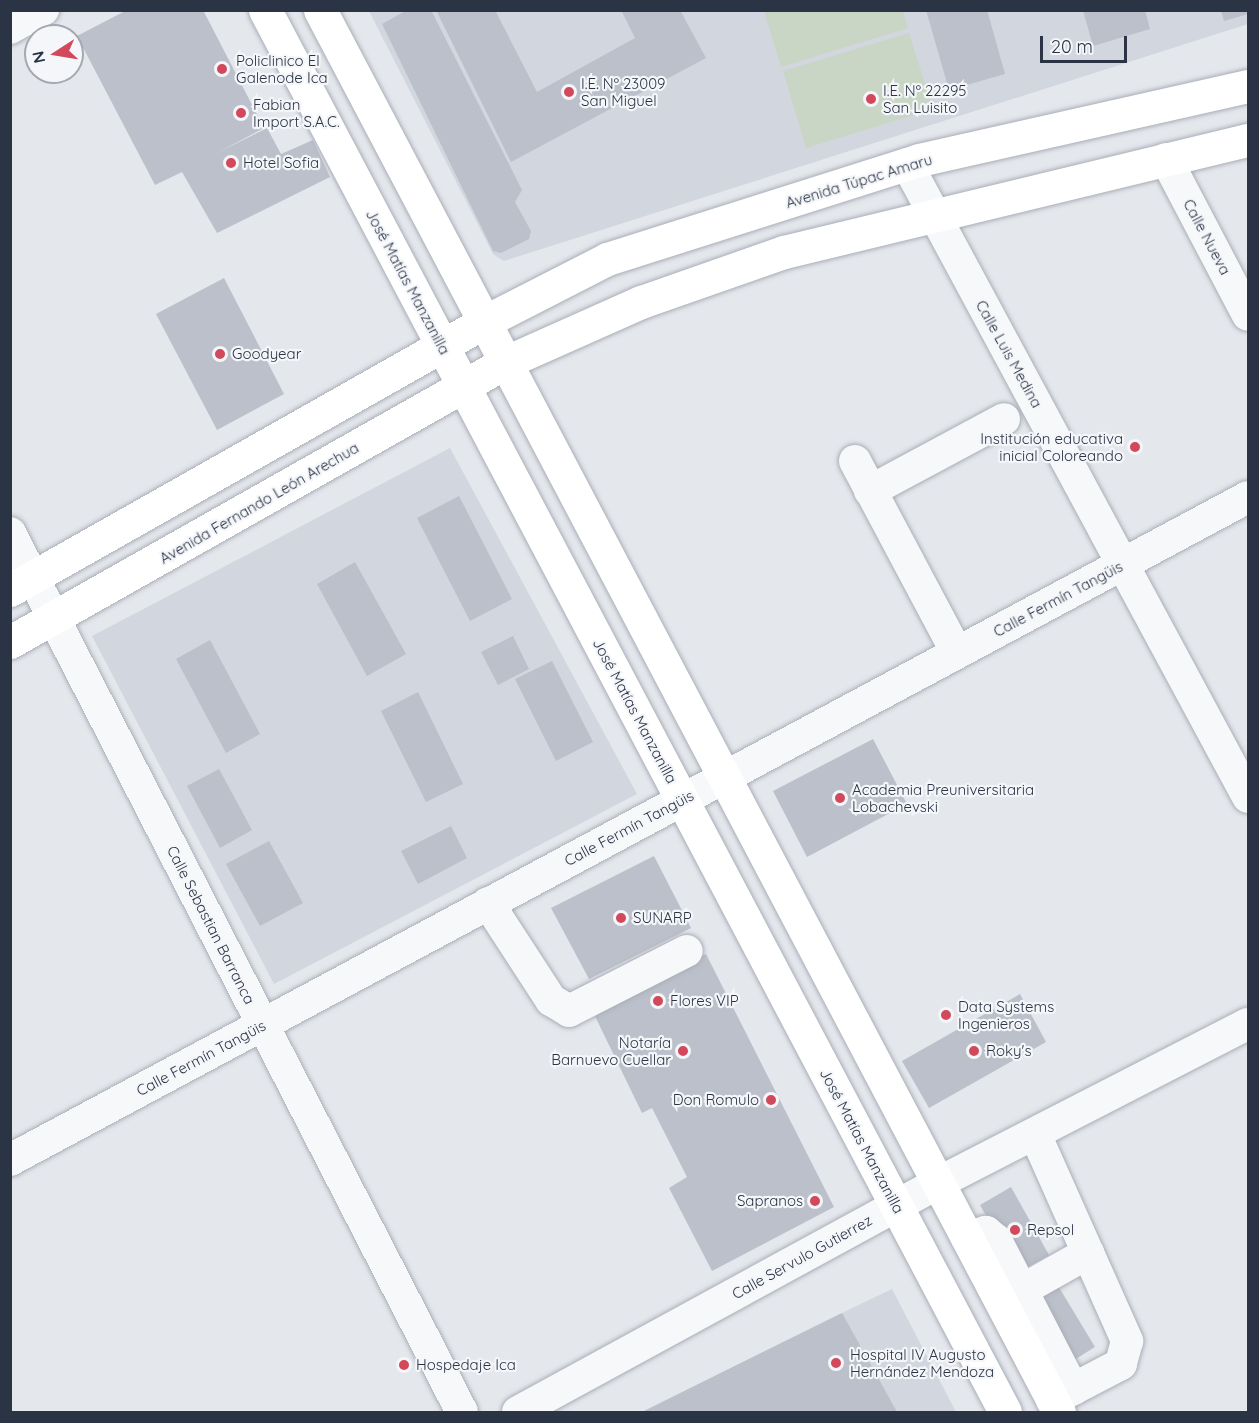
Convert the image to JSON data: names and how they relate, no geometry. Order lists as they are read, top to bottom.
{
  "streets": {
    "main road": ["Avenida Túpac Amaru", "José Matías Manzanilla", "Avenida Fernando León Arechua"],
    "street": [
      "Calle Nueva",
      "Calle Luis Medina",
      "Calle Fermín Tangüis",
      "Calle Sebastian Barranca",
      "Calle Servulo Gutierrez"
    ]
  },
  "crossings": [
    ["Avenida Túpac Amaru", "Calle Luis Medina"],
    ["José Matías Manzanilla", "Avenida Fernando León Arechua"],
    ["José Matías Manzanilla", "Calle Fermín Tangüis"],
    ["José Matías Manzanilla", "Calle Servulo Gutierrez"],
    ["Calle Luis Medina", "Calle Fermín Tangüis"],
    ["Avenida Fernando León Arechua", "Calle Sebastian Barranca"],
    ["Calle Fermín Tangüis", "Calle Sebastian Barranca"]
  ],
  "places": [
    "Policlinico El Galenode Ica",
    "I.E. Nº 23009 San Miguel",
    "I.E. Nº 22295 San Luisito",
    "Fabian Import S.A.C.",
    "Hotel Sofia",
    "Goodyear",
    "Institución educativa inicial Coloreando",
    "Academia Preuniversitaria Lobachevski",
    "SUNARP",
    "Flores VIP",
    "Data Systems Ingenieros",
    "Notaría Barnuevo Cuellar",
    "Roky's",
    "Don Romulo",
    "Sapranos",
    "Repsol",
    "Hospital IV Augusto Hernández Mendoza",
    "Hospedaje Ica"
  ],
  "scale_bar": "20 m",
  "north": "left"
}
